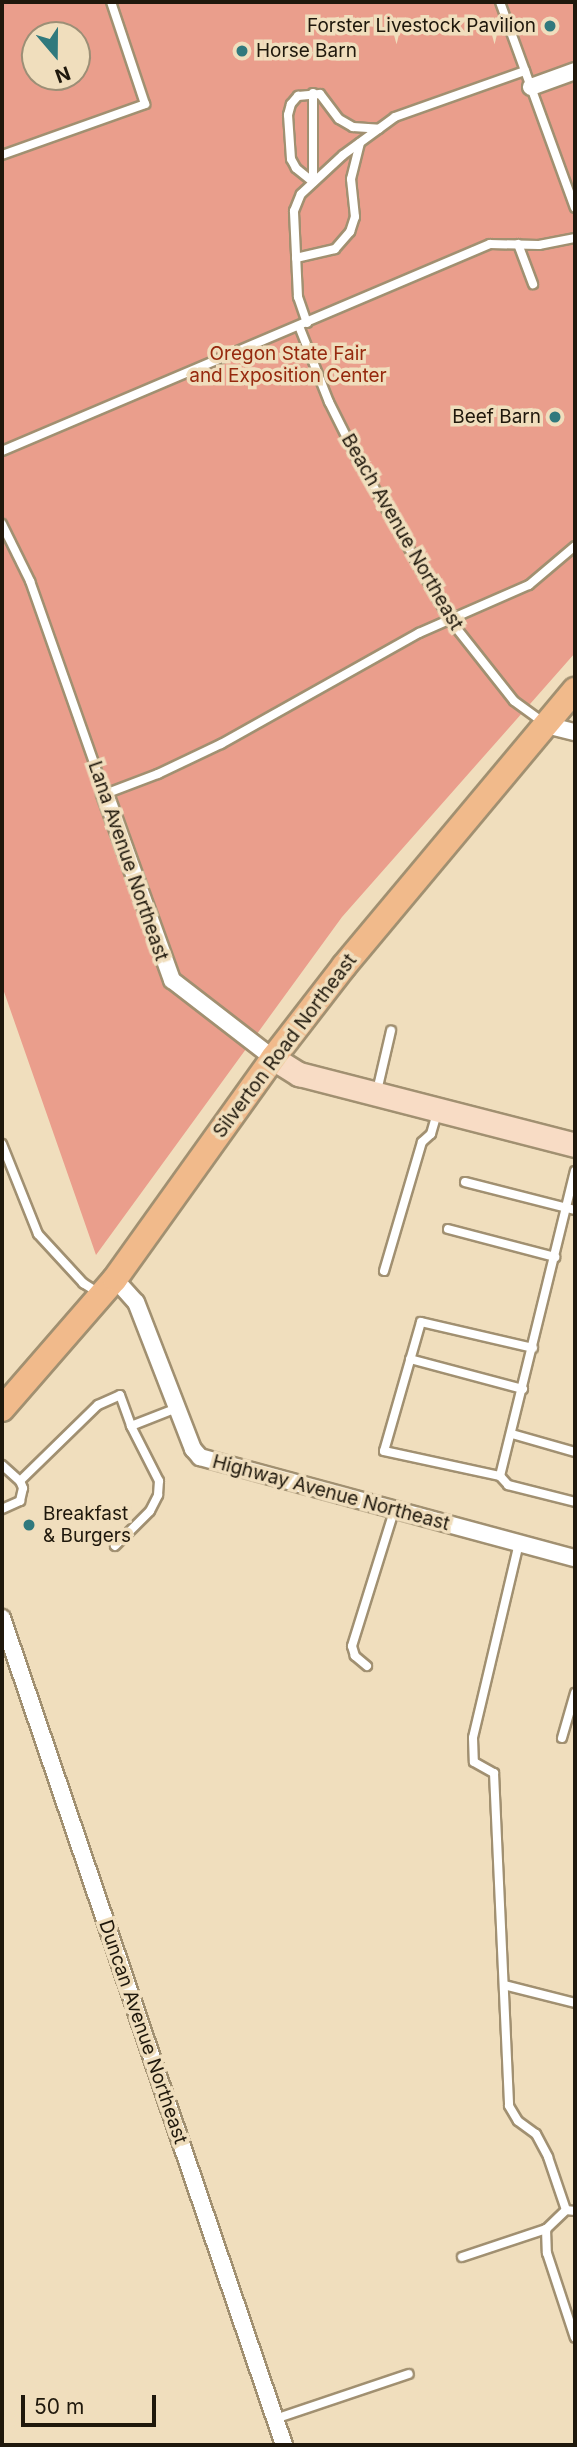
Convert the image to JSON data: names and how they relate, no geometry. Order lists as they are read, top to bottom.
{
  "streets": {
    "main road": ["Silverton Road Northeast"],
    "street": [
      "Beach Avenue Northeast",
      "Lana Avenue Northeast",
      "Highway Avenue Northeast",
      "Duncan Avenue Northeast"
    ]
  },
  "crossings": [
    ["Beach Avenue Northeast", "Silverton Road Northeast"],
    ["Lana Avenue Northeast", "Silverton Road Northeast"],
    ["Silverton Road Northeast", "Highway Avenue Northeast"]
  ],
  "parks": ["Oregon State Fair and Exposition Center"],
  "places": [
    "Forster Livestock Pavilion",
    "Horse Barn",
    "Beef Barn",
    "Breakfast & Burgers"
  ],
  "scale_bar": "50 m",
  "north": "bottom"
}
